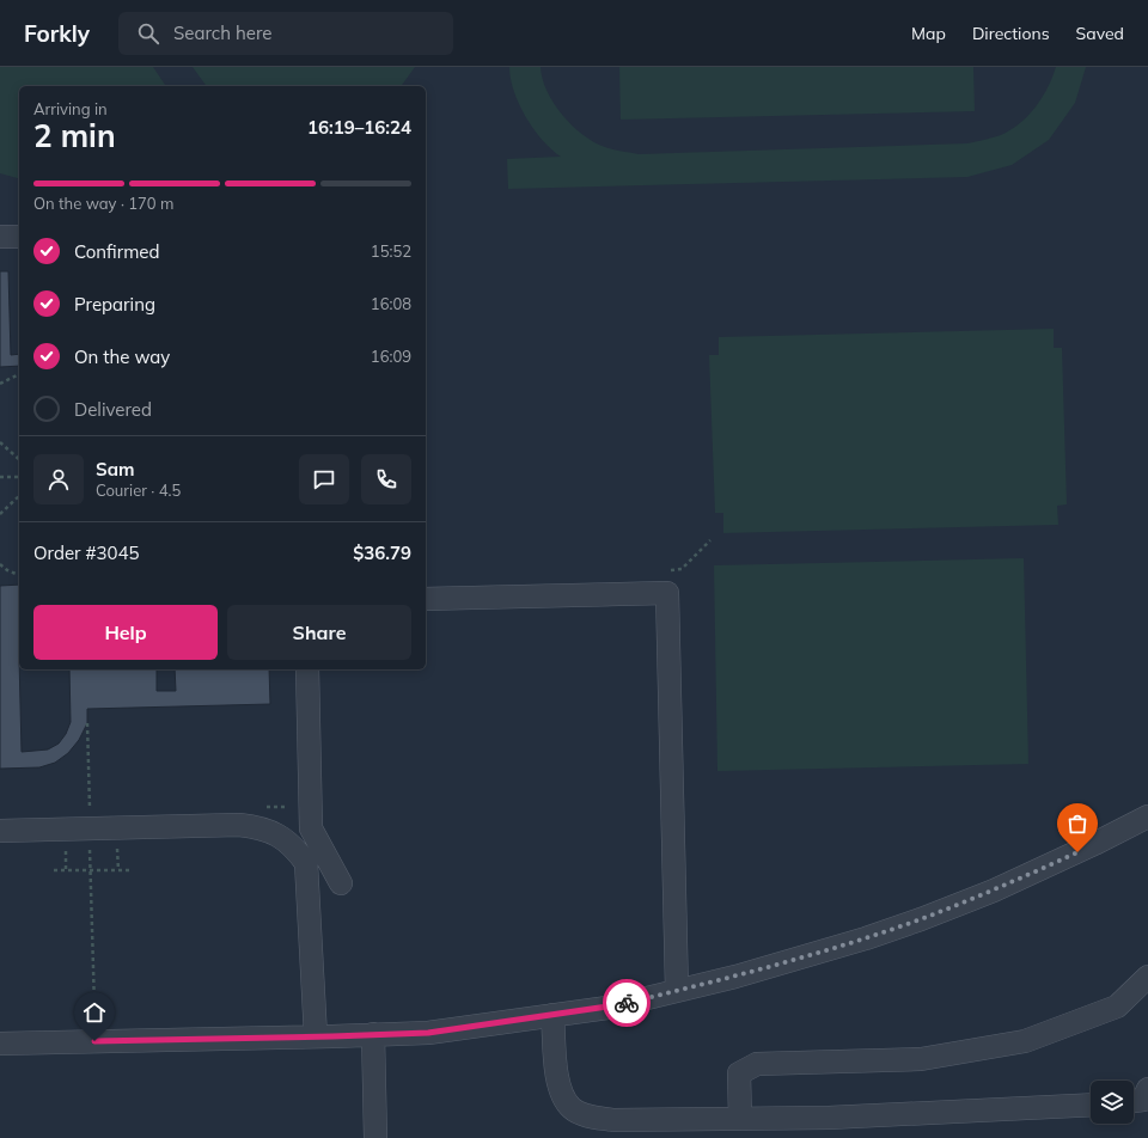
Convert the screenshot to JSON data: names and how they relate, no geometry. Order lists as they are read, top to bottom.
{
  "page": {
    "header": "Forkly",
    "search": "Search here",
    "nav": ["Map", "Directions", "Saved"],
    "heading": ["2 min", "Arriving in", "16:19–16:24"],
    "panel": [
      "Sam",
      "Courier · 4.5",
      "Order #3045",
      "$36.79"
    ],
    "bar": "On the way · 170 m",
    "list": [
      ["Confirmed", "15:52"],
      ["Preparing", "16:08"],
      ["On the way", "16:09"],
      "Delivered"
    ],
    "buttons": ["Help", "Share"]
  }
}
